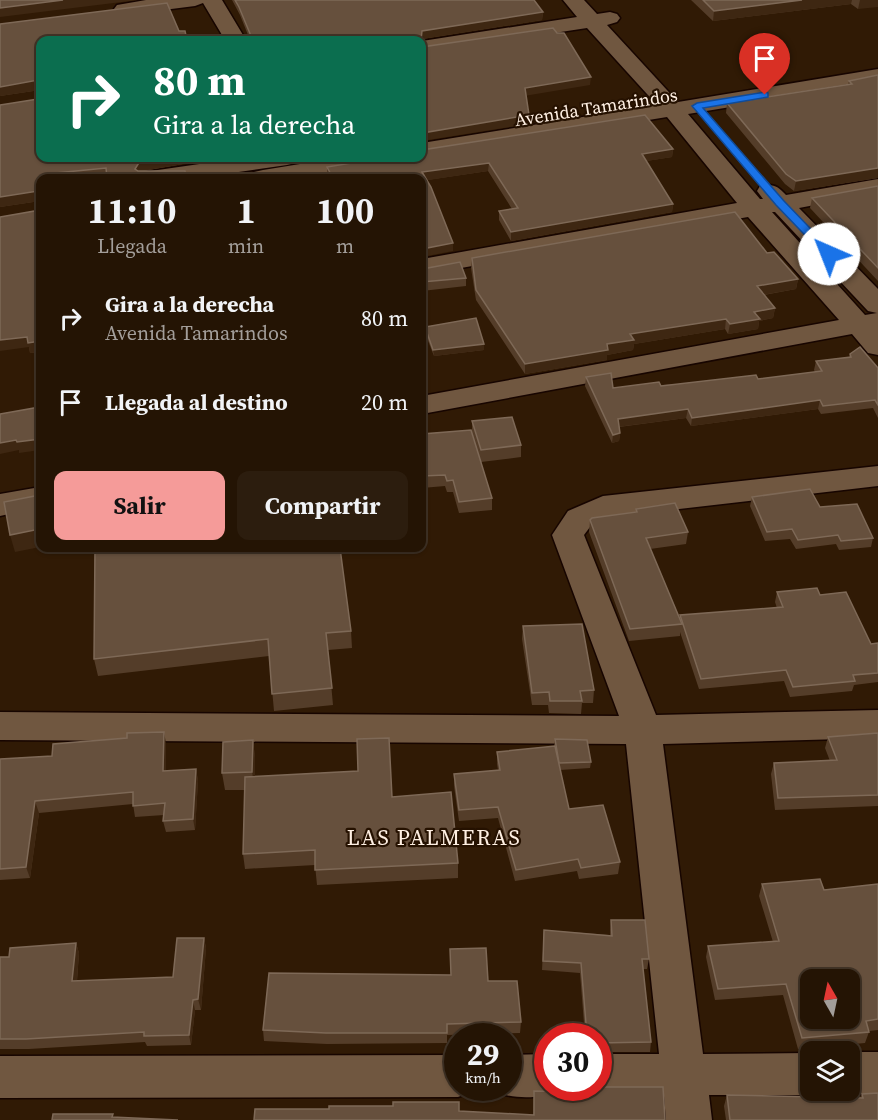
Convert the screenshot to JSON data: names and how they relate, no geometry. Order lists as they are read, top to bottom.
{
  "streets": {
    "street": ["Avenida Tamarindos"]
  },
  "districts": ["LAS PALMERAS"],
  "north": "top",
  "page": {
    "turn": ["80 m", "Gira a la derecha"],
    "eta": [
      "11:10",
      "Llegada",
      "1",
      "min",
      "100",
      "m"
    ],
    "list": [
      {
        "name": "Gira a la derecha",
        "note": "Avenida Tamarindos",
        "value": "80 m"
      },
      {
        "name": "Llegada al destino",
        "value": "20 m"
      }
    ],
    "buttons": ["Salir", "Compartir"],
    "speed": "29 km/h",
    "limit": "30"
  }
}
